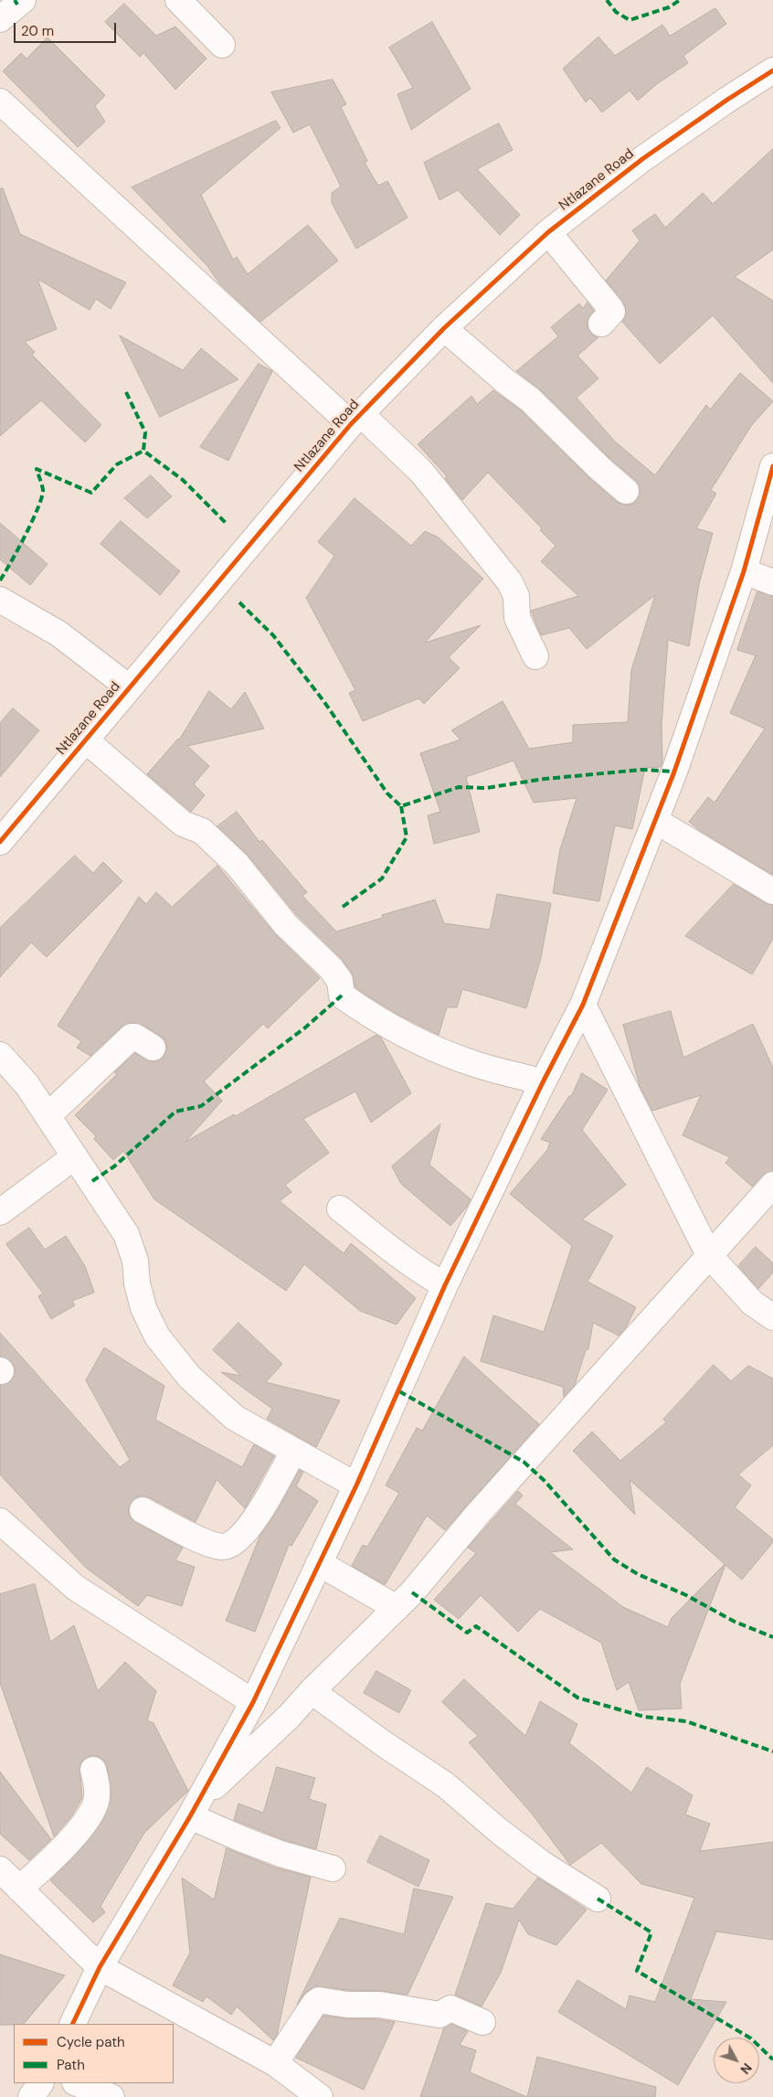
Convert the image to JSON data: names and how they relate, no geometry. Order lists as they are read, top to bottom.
{
  "streets": {
    "street": ["Ntlazane Road"]
  },
  "legend": ["Cycle path", "Path"],
  "scale_bar": "20 m",
  "north": "bottom right"
}
